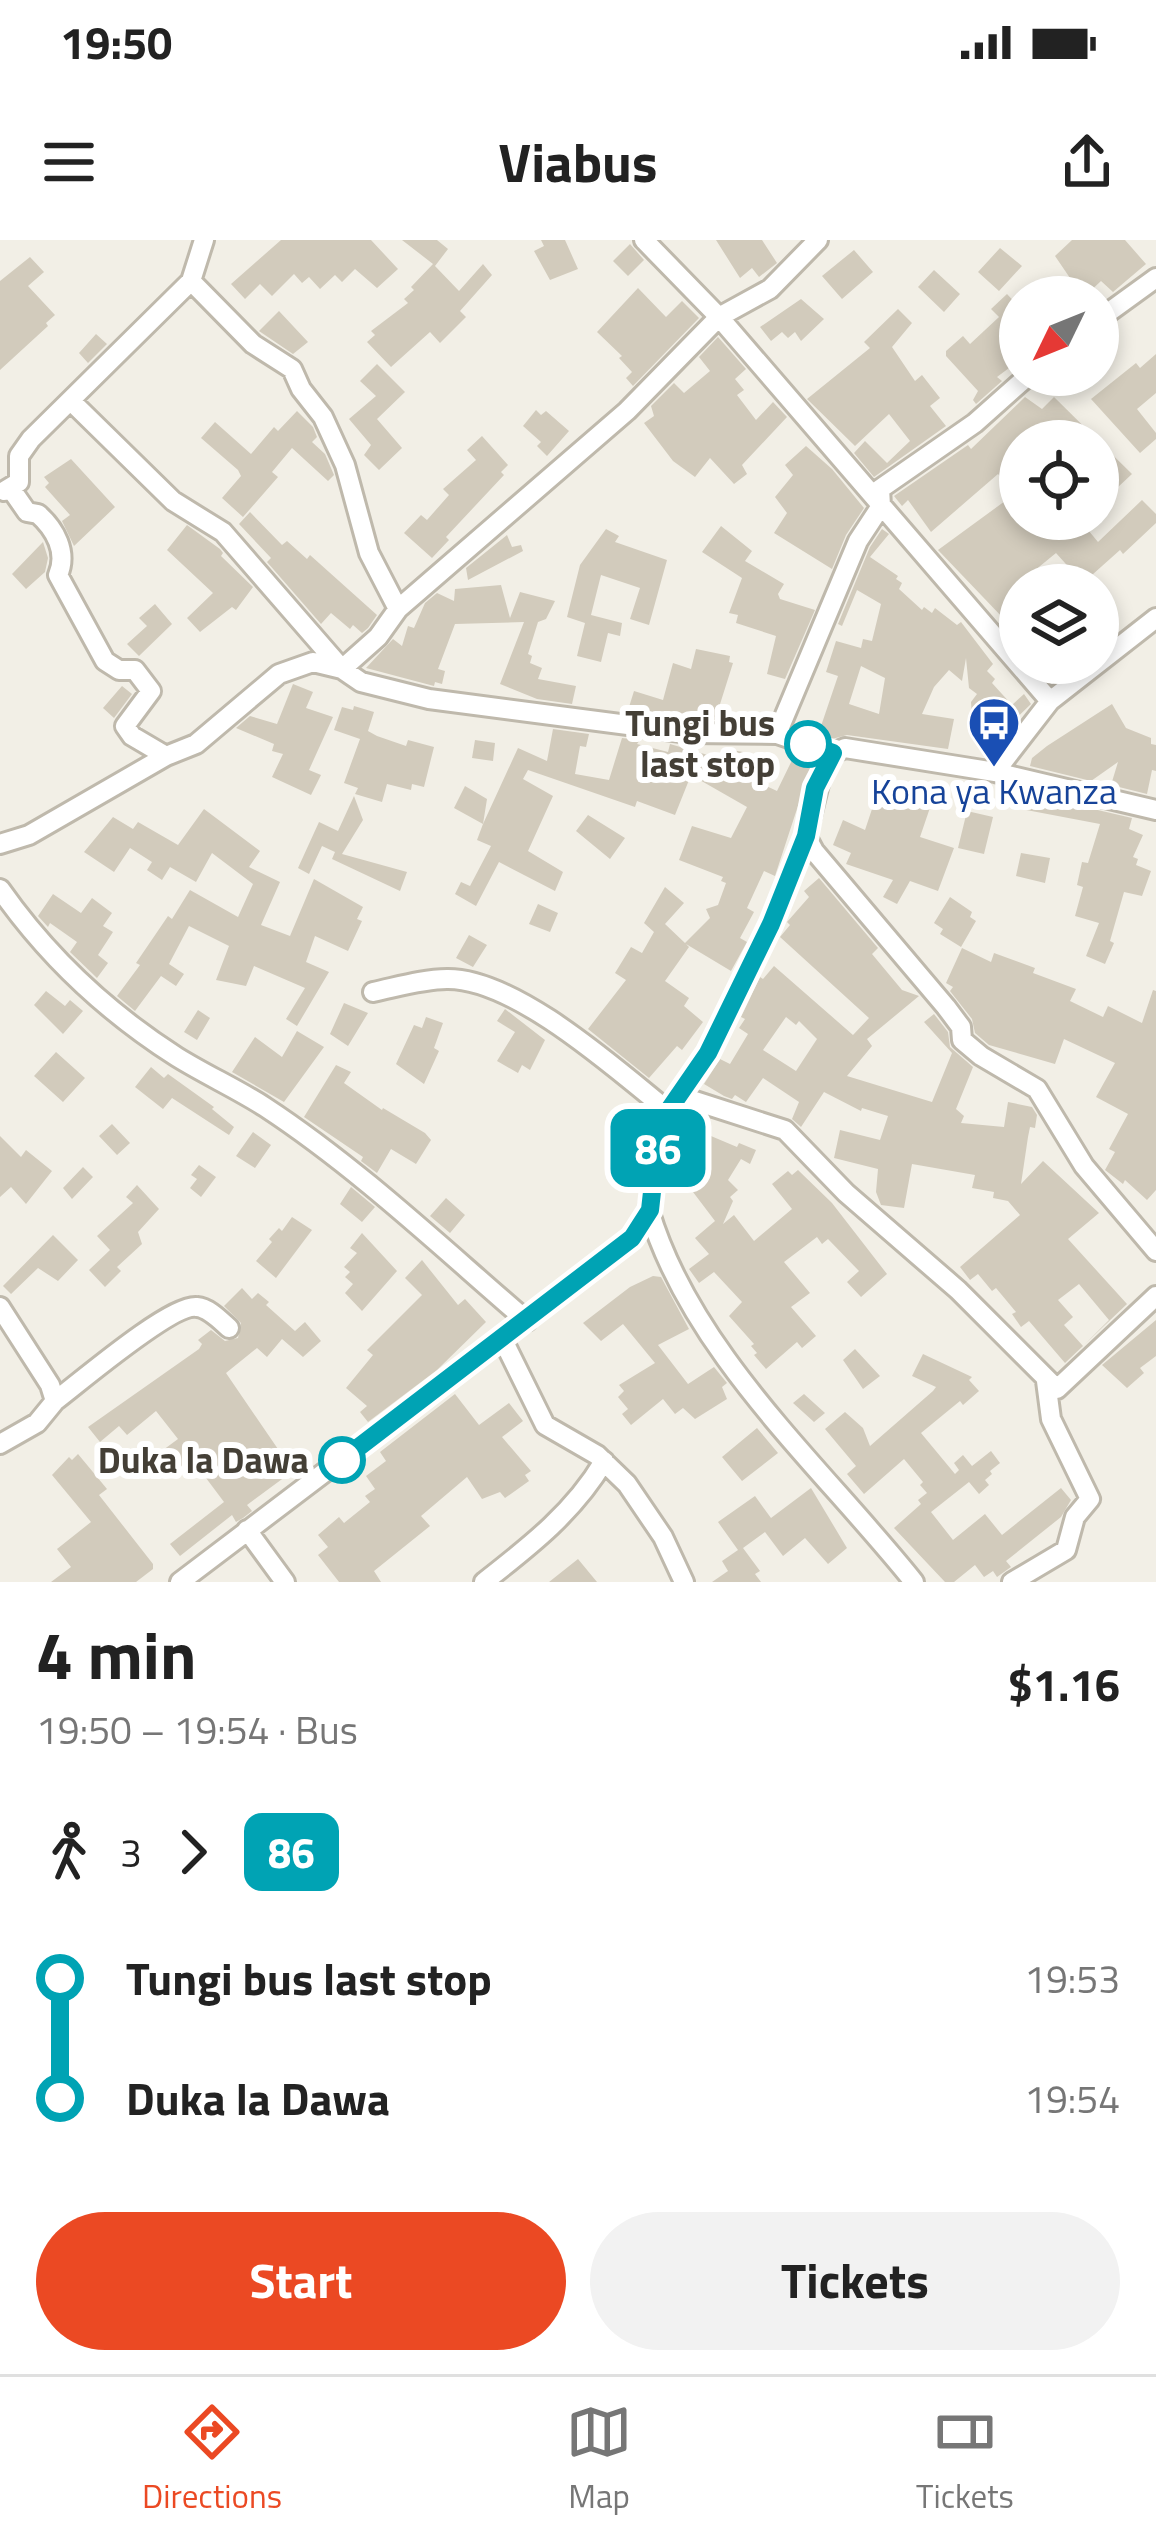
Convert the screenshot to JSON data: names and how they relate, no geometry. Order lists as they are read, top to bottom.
{
  "places": {
    "other": ["Tungi bus last stop", "Duka la Dawa"],
    "bus stop": ["Kona ya Kwanza"]
  },
  "lines": ["bus line 86"],
  "north": "bottom left",
  "page": {
    "status": "19:50",
    "header": "Viabus",
    "on_map": "86",
    "heading": ["4 min", "19:50 – 19:54 · Bus", "$1.16"],
    "legs": ["3", "86"],
    "list": [
      {
        "name": "Tungi bus last stop",
        "value": "19:53"
      },
      {
        "name": "Duka la Dawa",
        "value": "19:54"
      }
    ],
    "buttons": ["Start", "Tickets"],
    "tabs": ["Directions", "Map", "Tickets"]
  }
}
